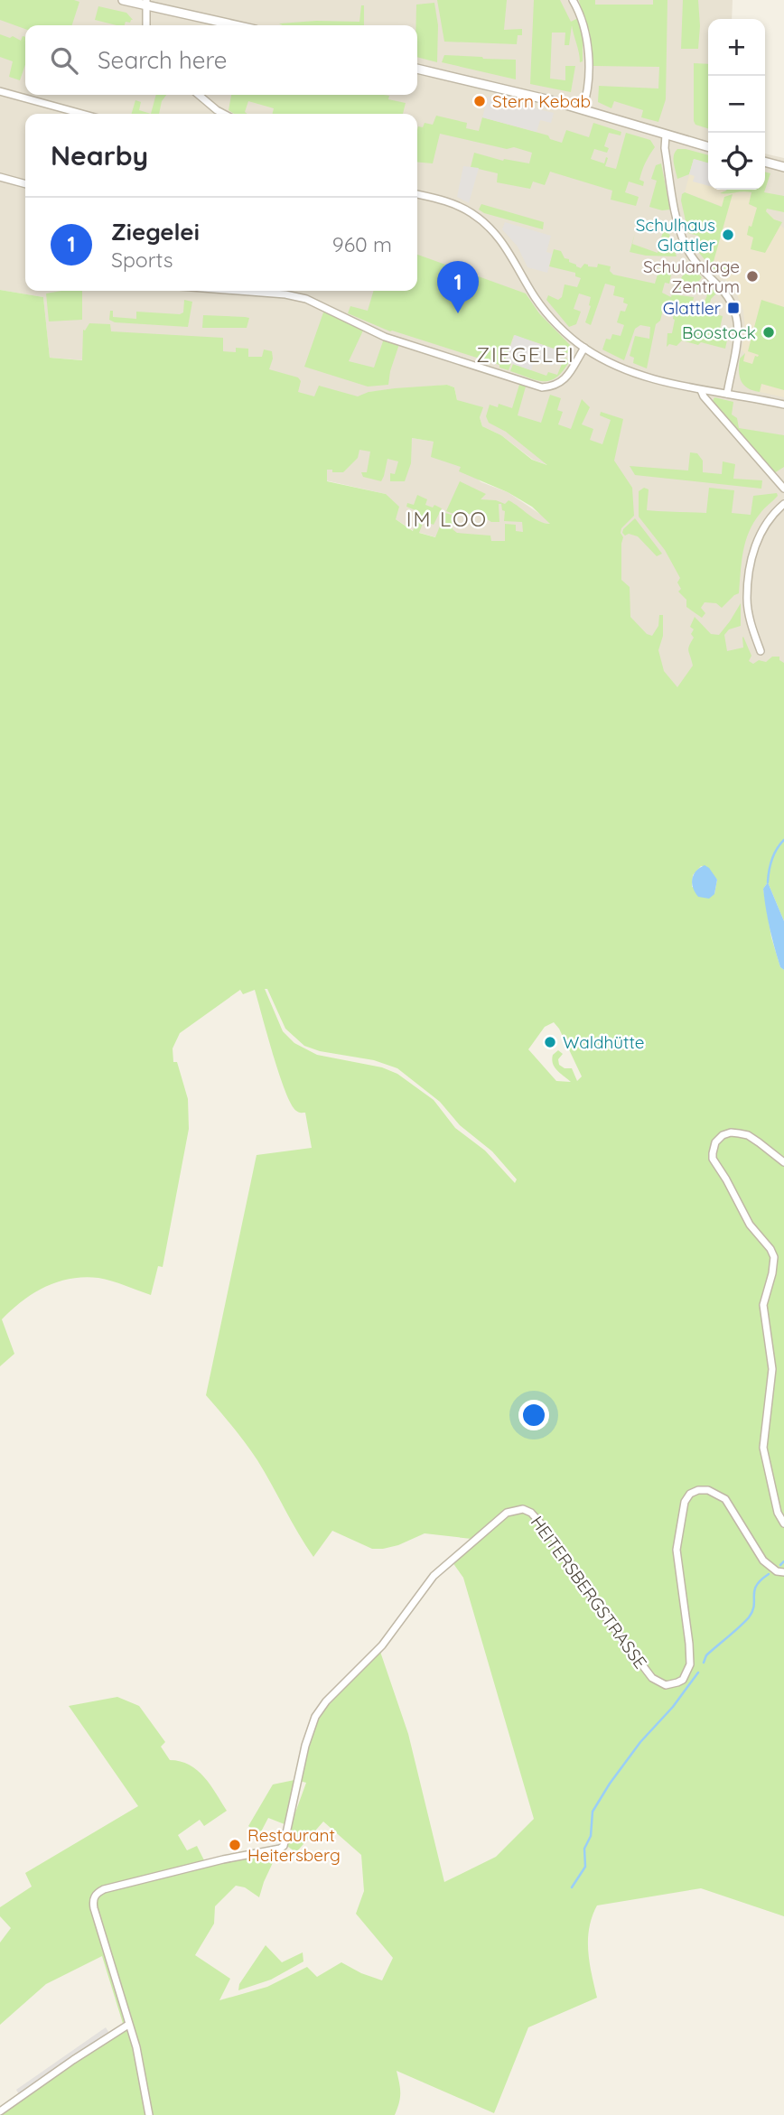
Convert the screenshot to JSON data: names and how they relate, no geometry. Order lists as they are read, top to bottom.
{
  "streets": {
    "street": ["HEITERSBERGSTRASSE"]
  },
  "districts": ["ZIEGELEI", "IM LOO"],
  "places": {
    "other": [
      "Stern Kebab",
      "Schulhaus Glattler",
      "Schulanlage Zentrum",
      "Boostock",
      "Waldhütte",
      "Restaurant Heitersberg"
    ],
    "transit": ["Glattler"]
  },
  "page": {
    "map_buttons": ["+", "−"],
    "search": "Search here",
    "heading": "Nearby",
    "list": [
      {
        "mark": "1",
        "name": "Ziegelei",
        "note": "Sports",
        "value": "960 m"
      }
    ],
    "pins": "1"
  }
}
